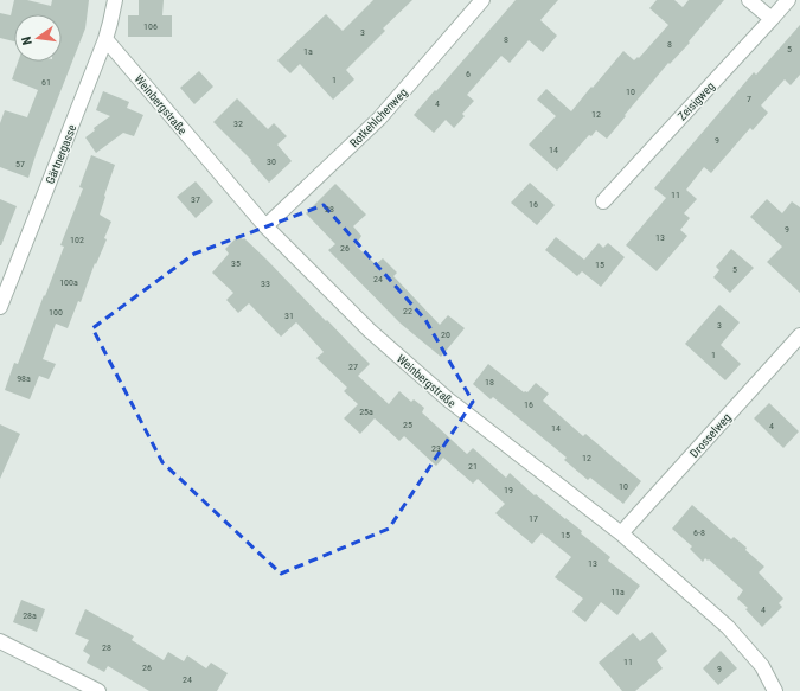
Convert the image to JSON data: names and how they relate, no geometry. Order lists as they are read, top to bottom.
{
  "streets": {
    "street": [
      "Zeisigweg",
      "Weinbergstraße",
      "Rotkehlchenweg",
      "Gärtnergasse",
      "Drosselweg"
    ]
  },
  "crossings": [
    ["Weinbergstraße", "Rotkehlchenweg"],
    ["Weinbergstraße", "Gärtnergasse"],
    ["Weinbergstraße", "Drosselweg"]
  ],
  "house_numbers": [
    "106",
    "3",
    "8",
    "8",
    "5",
    "1a",
    "6",
    "1",
    "61",
    "10",
    "7",
    "4",
    "12",
    "32",
    "9",
    "14",
    "30",
    "57",
    "11",
    "37",
    "16",
    "28",
    "9",
    "13",
    "102",
    "26",
    "35",
    "15",
    "5",
    "24",
    "100a",
    "33",
    "22",
    "100",
    "31",
    "3",
    "20",
    "1",
    "27",
    "98a",
    "18",
    "16",
    "25a",
    "25",
    "4",
    "14",
    "23",
    "12",
    "21",
    "10",
    "19",
    "17",
    "6-8",
    "15",
    "13",
    "11a",
    "4",
    "28a",
    "28",
    "11",
    "26",
    "9",
    "24"
  ],
  "north": "left"
}
